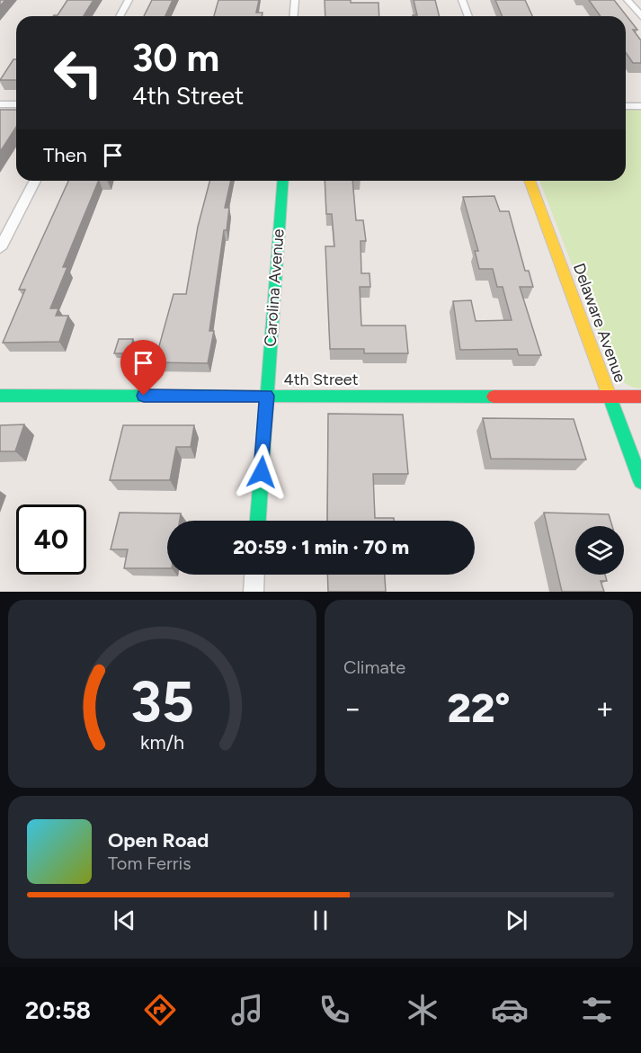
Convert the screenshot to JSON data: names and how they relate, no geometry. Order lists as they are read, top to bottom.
{
  "streets": {
    "street": ["Carolina Avenue", "Delaware Avenue", "4th Street"]
  },
  "crossings": [
    ["Carolina Avenue", "4th Street"],
    ["Delaware Avenue", "4th Street"]
  ],
  "page": {
    "turn": ["30 m", "4th Street"],
    "then": "Then",
    "limit": "40",
    "trip": "20:59 · 1 min · 70 m",
    "tile": "Climate",
    "heat": ["−", "22°", "+"],
    "song": ["Open Road", "Tom Ferris"],
    "tabs": "20:58",
    "gauge": ["35", "km/h"]
  }
}
